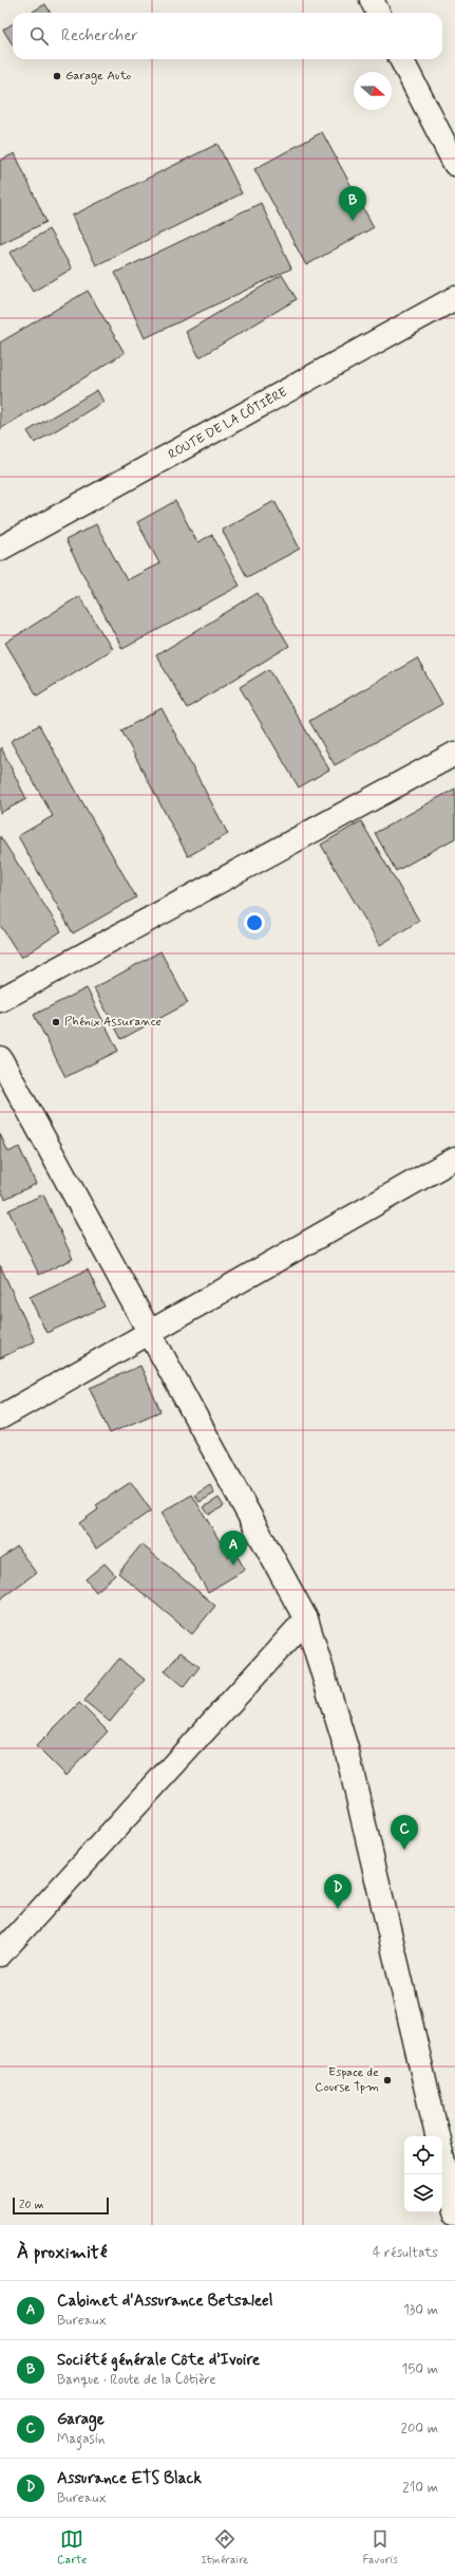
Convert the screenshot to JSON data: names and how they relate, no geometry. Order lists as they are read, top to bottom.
{
  "streets": {
    "street": ["ROUTE DE LA CÔTIÈRE"]
  },
  "places": ["Garage Auto", "Phénix Assurance", "Espace de Course Tpm"],
  "scale_bar": "20 m",
  "north": "right",
  "page": {
    "search": "Rechercher",
    "pins": [
      "B",
      "A",
      "C",
      "D"
    ],
    "scale": "20 m",
    "heading": ["À proximité", "4 résultats"],
    "list": [
      {
        "mark": "A",
        "name": "Cabinet d'Assurance Betsaleel",
        "note": "Bureaux",
        "value": "130 m"
      },
      {
        "mark": "B",
        "name": "Société générale Côte d’Ivoire",
        "note": "Banque · Route de la Côtière",
        "value": "150 m"
      },
      {
        "mark": "C",
        "name": "Garage",
        "note": "Magasin",
        "value": "200 m"
      },
      {
        "mark": "D",
        "name": "Assurance ETS Black",
        "note": "Bureaux",
        "value": "210 m"
      }
    ],
    "nav": ["Carte", "Itinéraire", "Favoris"]
  }
}
